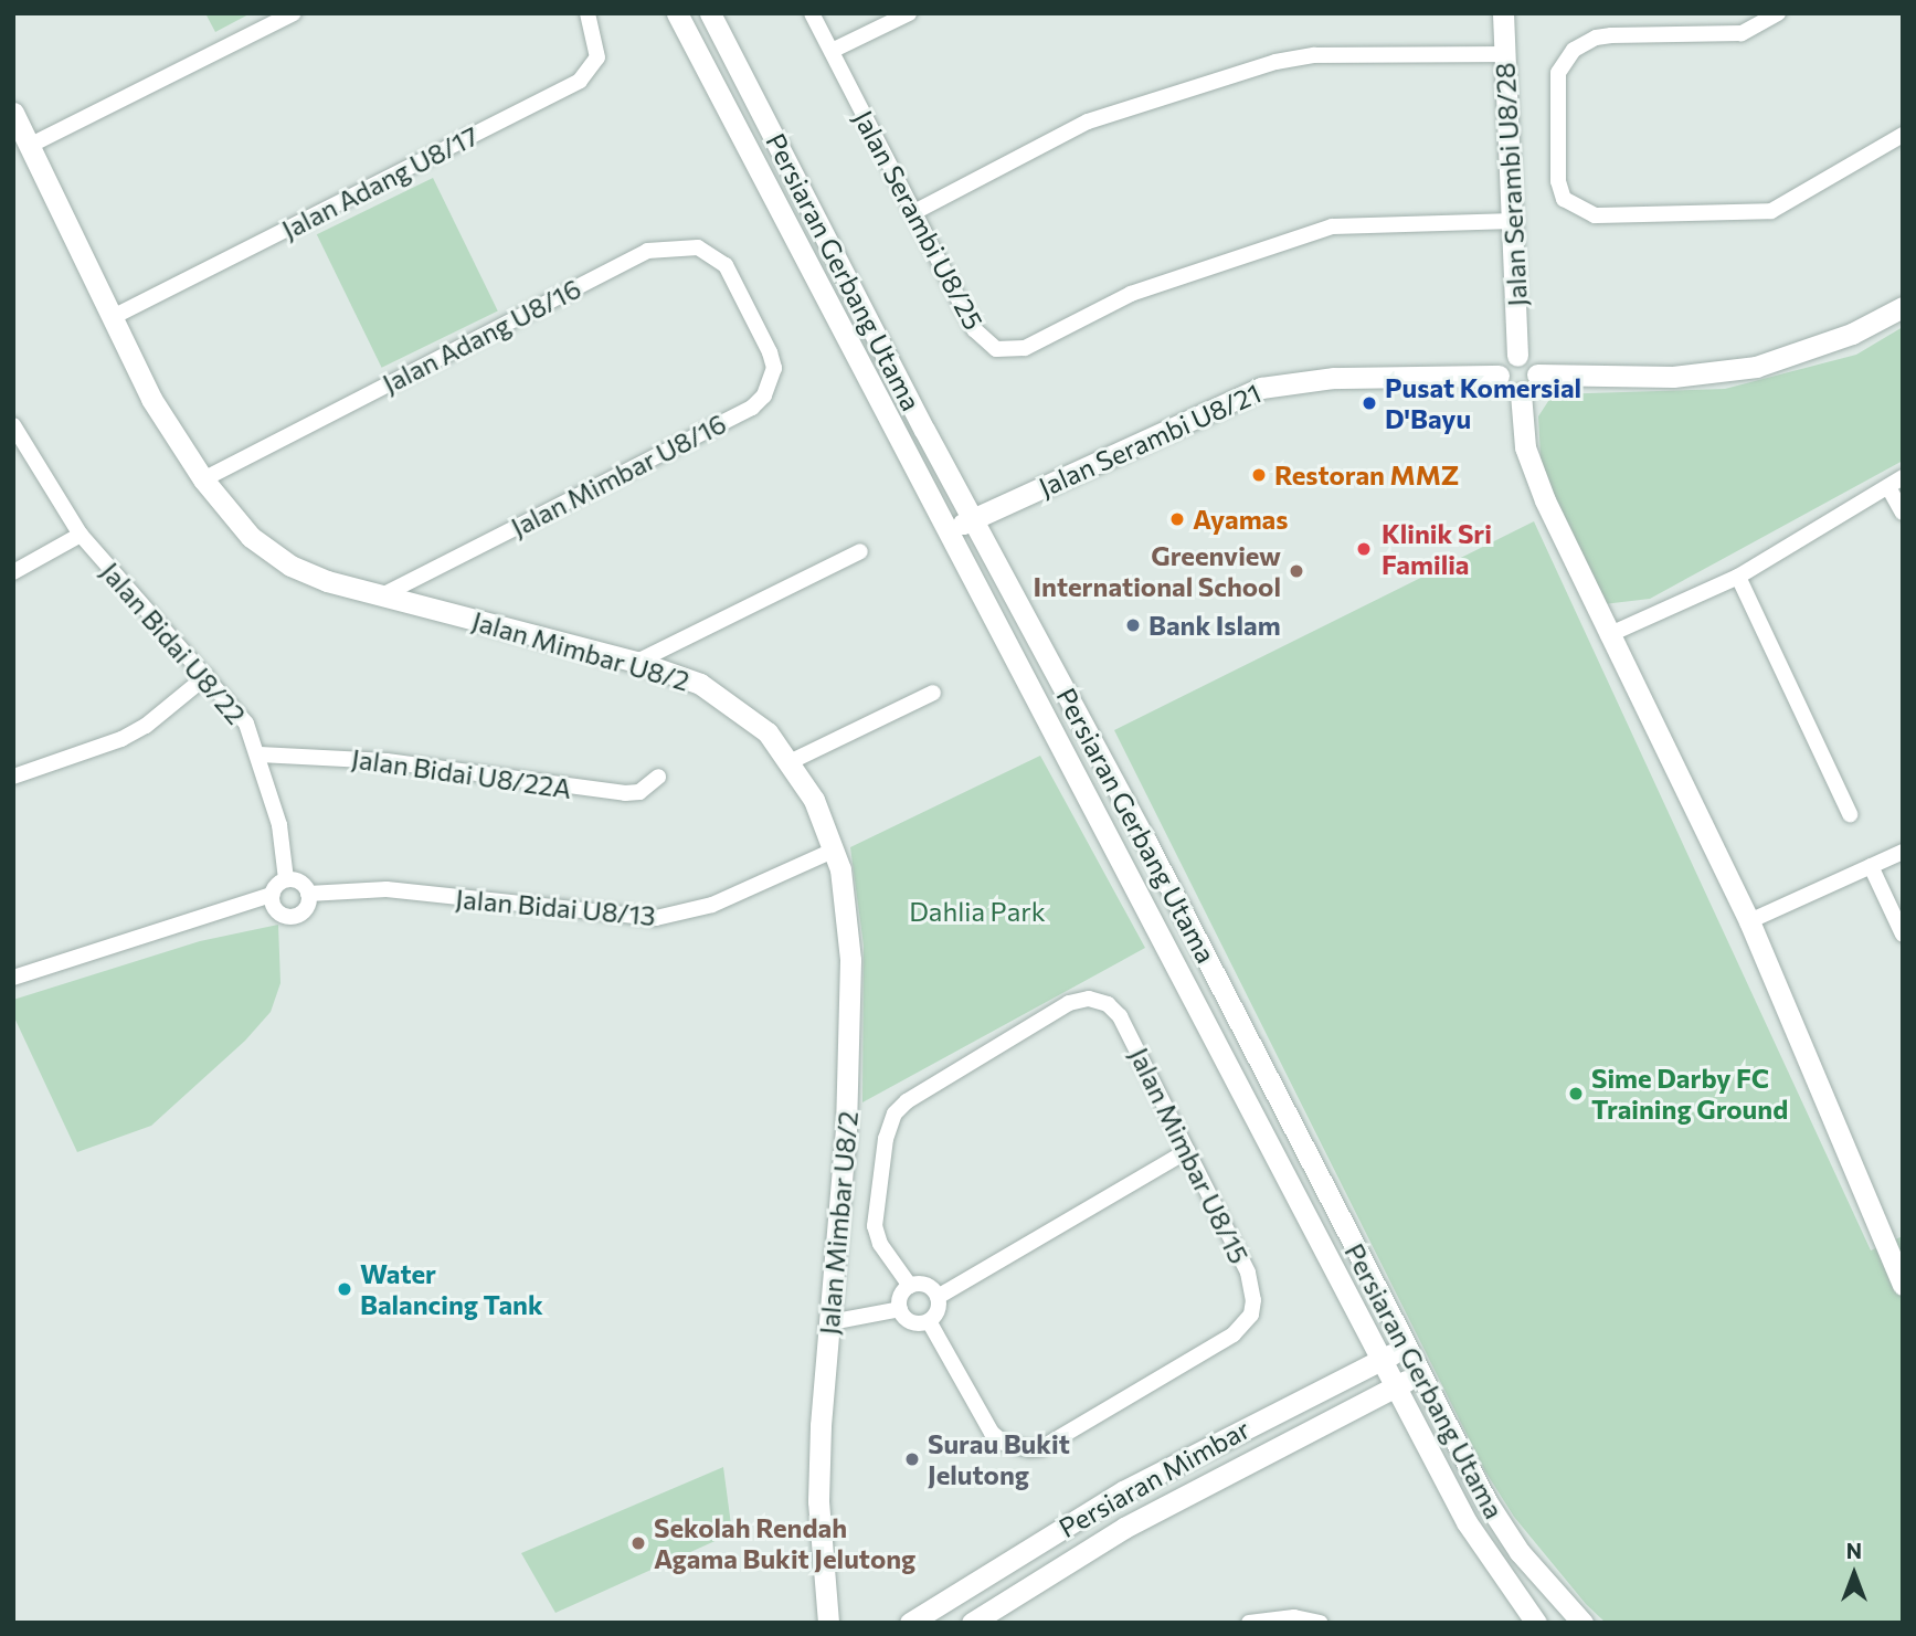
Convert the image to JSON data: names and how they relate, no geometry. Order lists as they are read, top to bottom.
{
  "streets": {
    "street": [
      "Jalan Adang U8/17",
      "Jalan Serambi U8/28",
      "Jalan Serambi U8/25",
      "Persiaran Gerbang Utama",
      "Jalan Adang U8/16",
      "Jalan Serambi U8/21",
      "Jalan Mimbar U8/16",
      "Jalan Bidai U8/22",
      "Jalan Mimbar U8/2",
      "Jalan Bidai U8/22A",
      "Jalan Bidai U8/13",
      "Jalan Mimbar U8/15",
      "Persiaran Mimbar"
    ]
  },
  "crossings": [
    ["Jalan Adang U8/17", "Jalan Mimbar U8/2"],
    ["Jalan Serambi U8/28", "Jalan Serambi U8/25"],
    ["Jalan Serambi U8/28", "Jalan Serambi U8/21"],
    ["Persiaran Gerbang Utama", "Jalan Serambi U8/21"],
    ["Persiaran Gerbang Utama", "Persiaran Mimbar"],
    ["Jalan Adang U8/16", "Jalan Mimbar U8/16"],
    ["Jalan Adang U8/16", "Jalan Mimbar U8/2"],
    ["Jalan Mimbar U8/16", "Jalan Mimbar U8/2"],
    ["Jalan Bidai U8/22", "Jalan Bidai U8/22A"],
    ["Jalan Bidai U8/22", "Jalan Bidai U8/13"],
    ["Jalan Mimbar U8/2", "Jalan Bidai U8/13"]
  ],
  "parks": ["Dahlia Park"],
  "places": [
    "Pusat Komersial D'Bayu",
    "Restoran MMZ",
    "Ayamas",
    "Klinik Sri Familia",
    "Greenview International School",
    "Bank Islam",
    "Sime Darby FC Training Ground",
    "Water Balancing Tank",
    "Surau Bukit Jelutong",
    "Sekolah Rendah Agama Bukit Jelutong"
  ],
  "north": "top"
}
